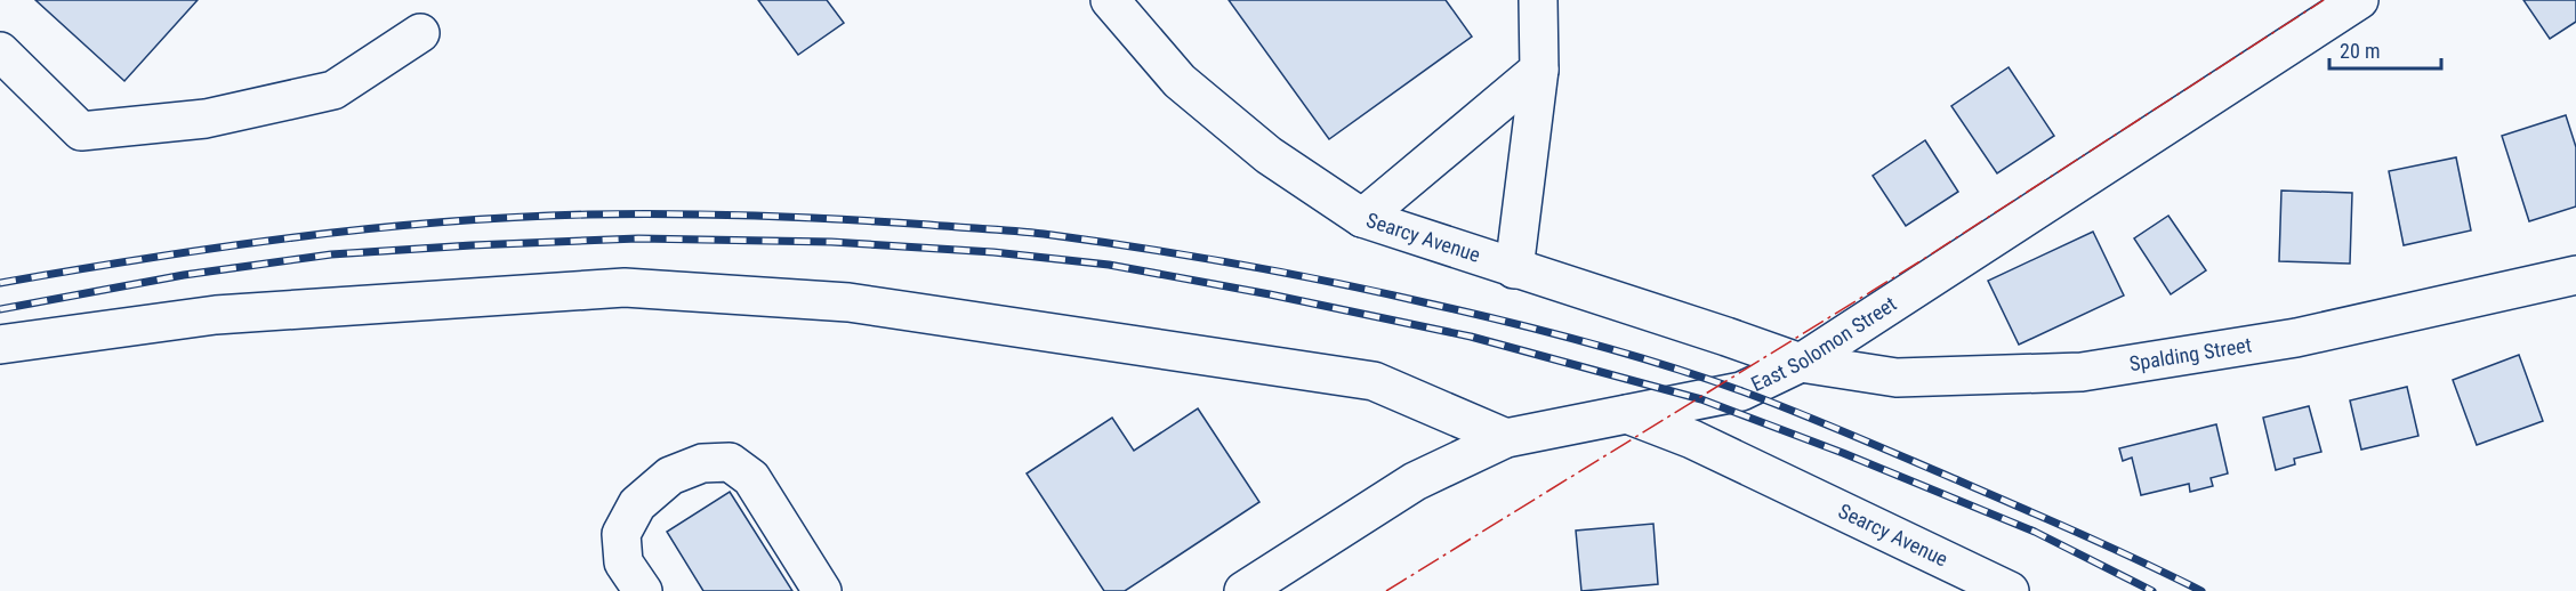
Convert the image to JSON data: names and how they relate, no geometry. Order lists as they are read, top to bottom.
{
  "streets": {
    "street": ["Searcy Avenue", "East Solomon Street", "Spalding Street"]
  },
  "crossings": [
    ["Searcy Avenue", "East Solomon Street"],
    ["Searcy Avenue", "Spalding Street"],
    ["East Solomon Street", "Spalding Street"]
  ],
  "scale_bar": "20 m"
}
